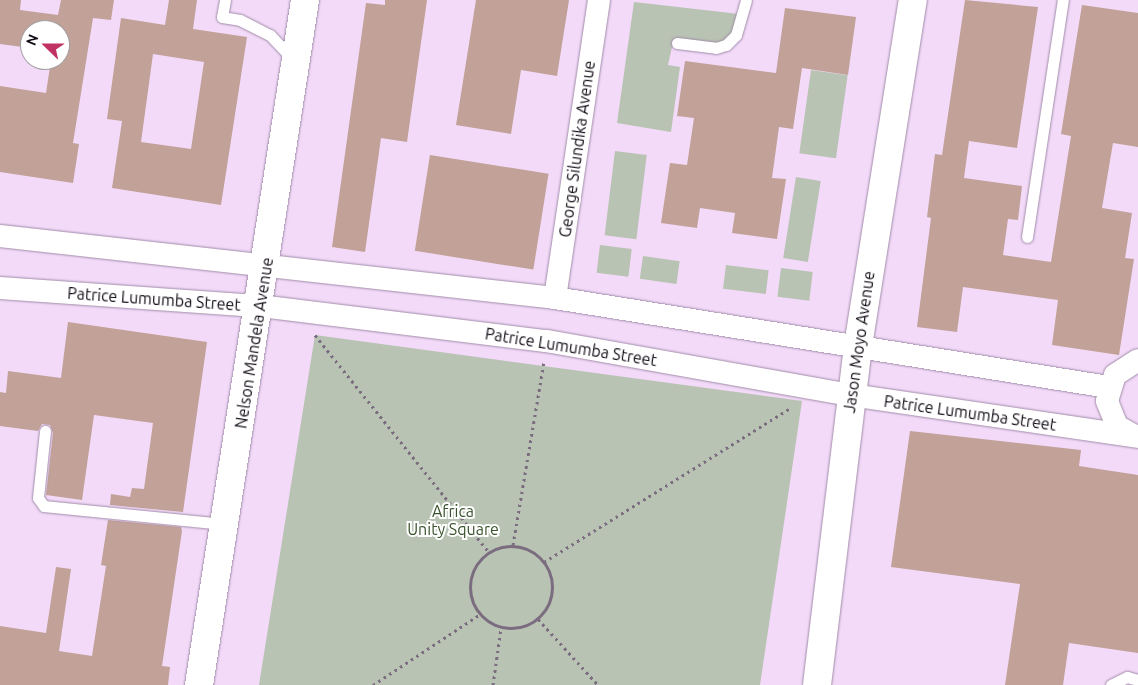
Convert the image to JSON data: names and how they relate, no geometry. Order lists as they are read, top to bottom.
{
  "streets": {
    "street": [
      "George Silundika Avenue",
      "Patrice Lumumba Street",
      "Jason Moyo Avenue",
      "Nelson Mandela Avenue"
    ]
  },
  "crossings": [
    ["Patrice Lumumba Street", "Jason Moyo Avenue"],
    ["Patrice Lumumba Street", "Nelson Mandela Avenue"]
  ],
  "parks": ["Africa Unity Square"],
  "north": "left"
}
